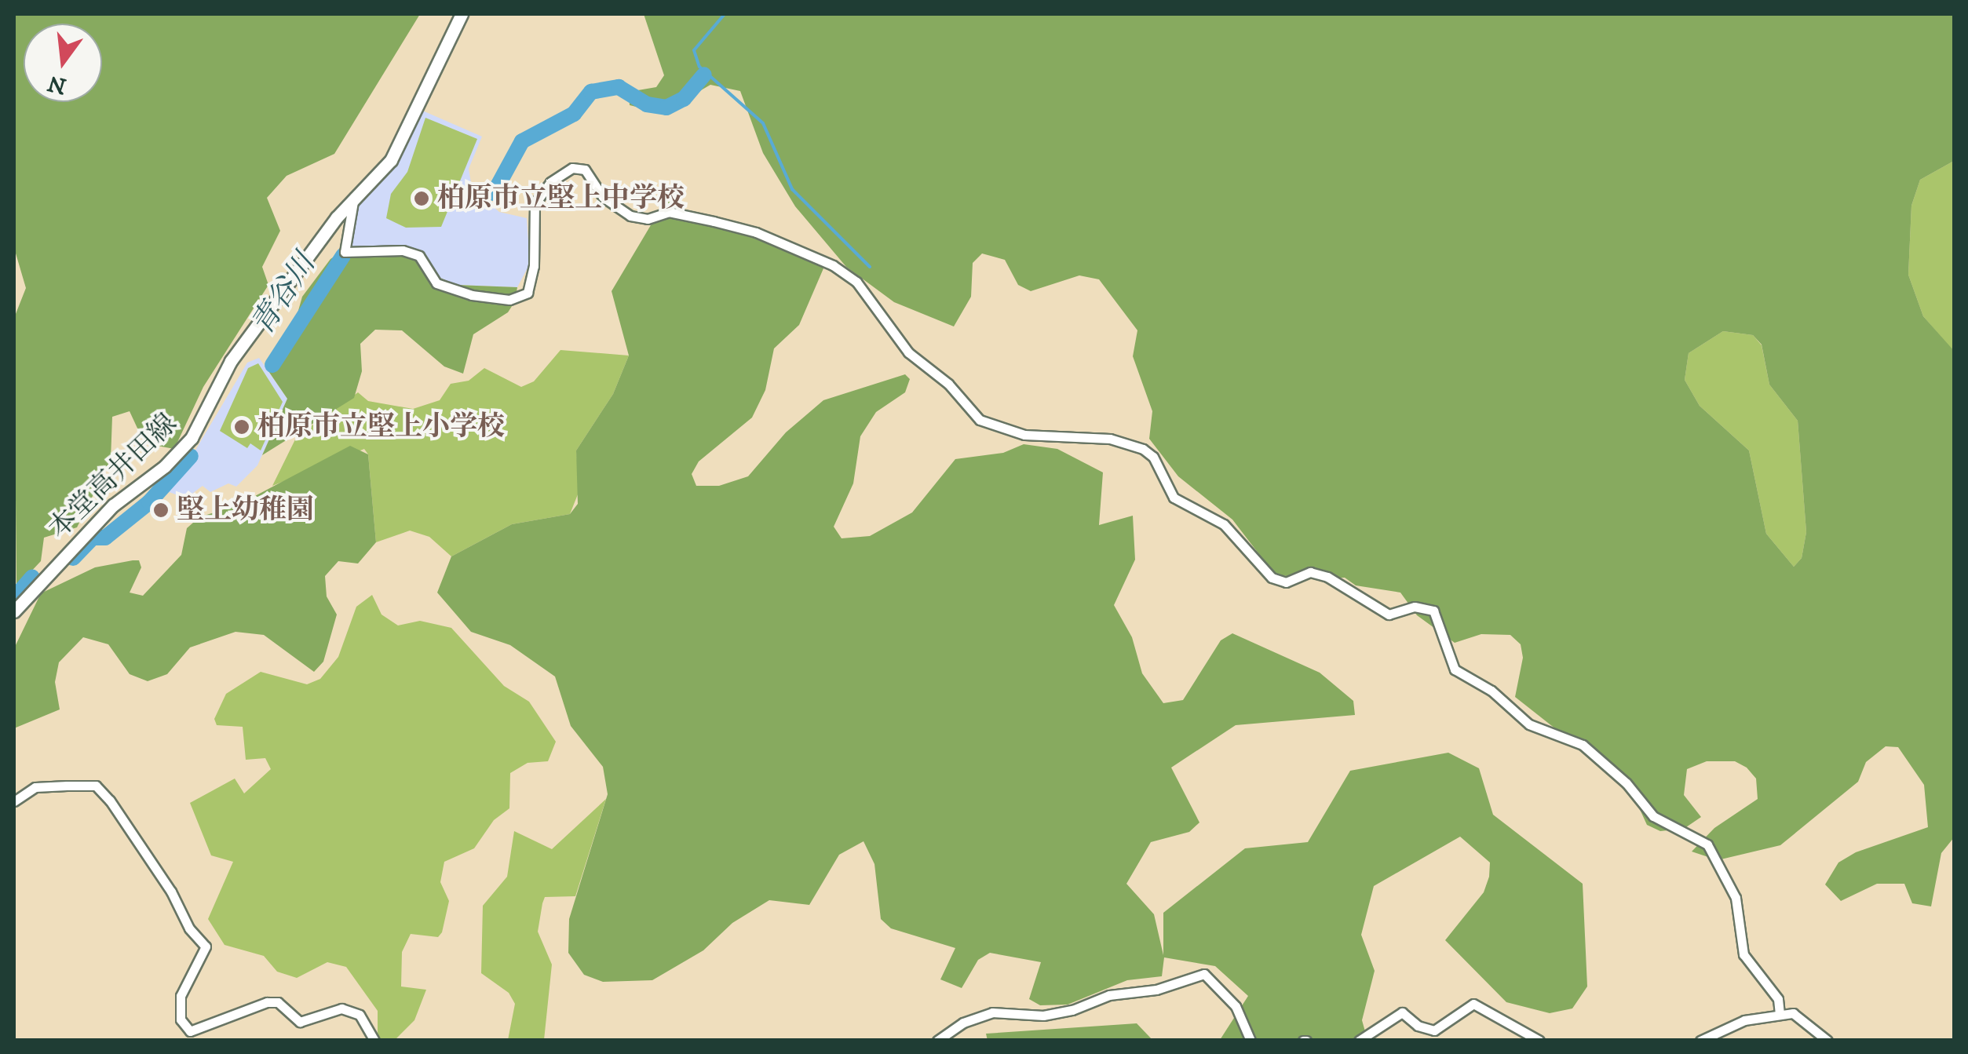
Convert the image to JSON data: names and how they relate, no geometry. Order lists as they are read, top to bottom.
{
  "streets": {
    "main road": ["本堂高井田線"]
  },
  "water": ["青谷川"],
  "places": ["柏原市立堅上中学校", "柏原市立堅上小学校", "堅上幼稚園"],
  "north": "bottom"
}
